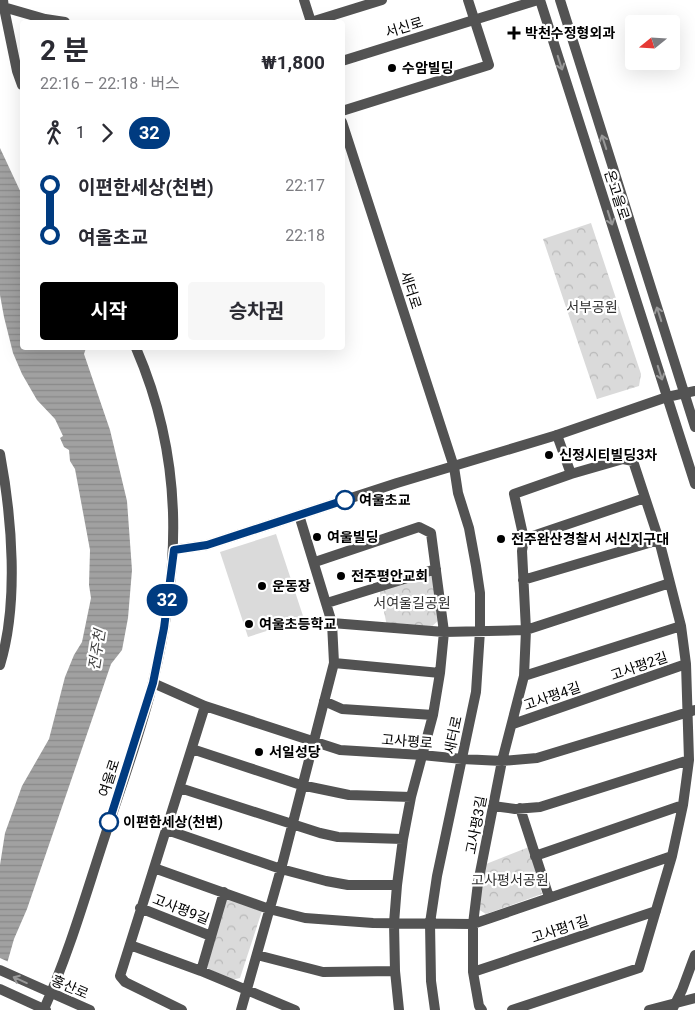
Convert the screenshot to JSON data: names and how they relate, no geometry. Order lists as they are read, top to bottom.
{
  "streets": {
    "street": [
      "서신로",
      "온고을로",
      "새터로",
      "고사평2길",
      "고사평4길",
      "고사평로",
      "여울로",
      "고사평3길",
      "고사평9길",
      "고사평1길",
      "홍산로"
    ]
  },
  "crossings": [
    ["서신로", "온고을로"],
    ["새터로", "고사평로"],
    ["새터로", "고사평9길"],
    ["고사평2길", "고사평4길"],
    ["고사평2길", "고사평로"],
    ["고사평4길", "고사평로"],
    ["고사평4길", "고사평3길"],
    ["고사평로", "여울로"],
    ["고사평로", "고사평3길"],
    ["고사평로", "고사평9길"],
    ["여울로", "홍산로"],
    ["고사평3길", "고사평9길"],
    ["고사평3길", "고사평1길"]
  ],
  "water": ["전주천"],
  "parks": ["서부공원", "서여울길공원", "고사평서공원"],
  "places": {
    "health": ["박천수정형외과"],
    "other": [
      "수암빌딩",
      "신정시티빌딩3차",
      "여울초교",
      "여울빌딩",
      "전주완산경찰서 서신지구대",
      "전주평안교회",
      "운동장",
      "여울초등학교",
      "서일성당",
      "이편한세상(천변)"
    ]
  },
  "lines": ["bus line 32"],
  "north": "left",
  "page": {
    "on_map": "32",
    "heading": ["2 분", "22:16 – 22:18 · 버스", "₩1,800"],
    "legs": ["1", "32"],
    "list": [
      {
        "name": "이편한세상(천변)",
        "value": "22:17"
      },
      {
        "name": "여울초교",
        "value": "22:18"
      }
    ],
    "buttons": ["시작", "승차권"]
  }
}
